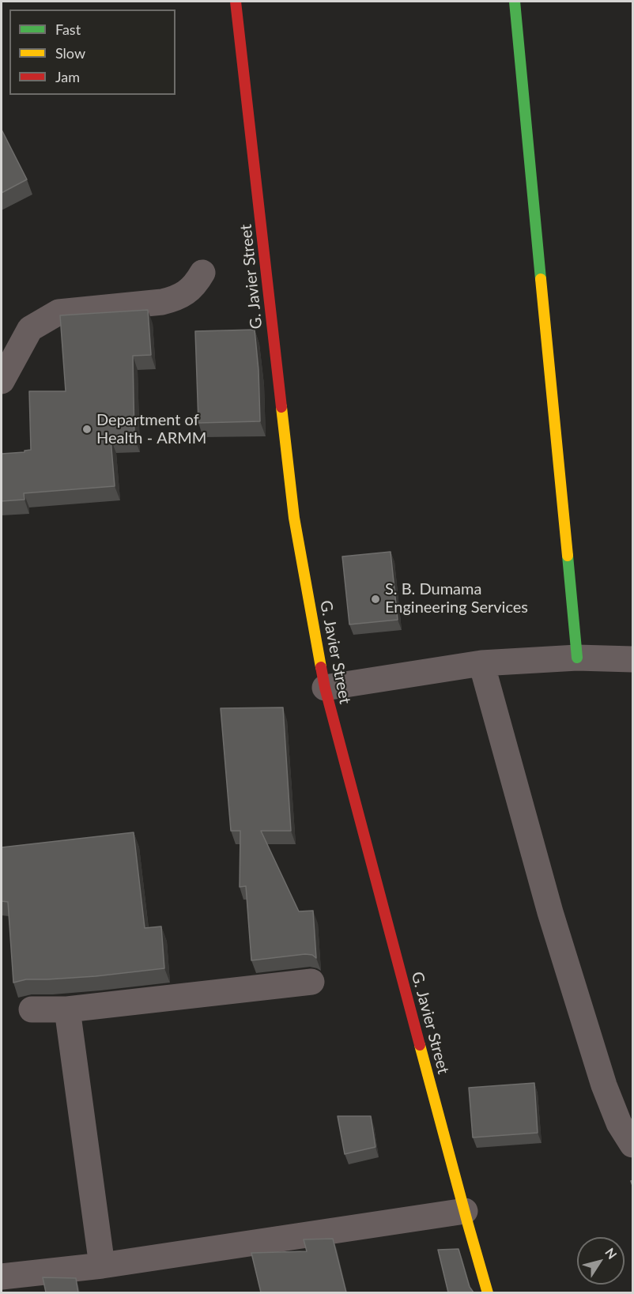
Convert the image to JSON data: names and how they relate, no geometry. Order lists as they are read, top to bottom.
{
  "streets": {
    "street": ["G. Javier Street"]
  },
  "places": ["Department of Health - ARMM", "S. B. Dumama Engineering Services"],
  "legend": ["Fast", "Slow", "Jam"],
  "north": "top right"
}
